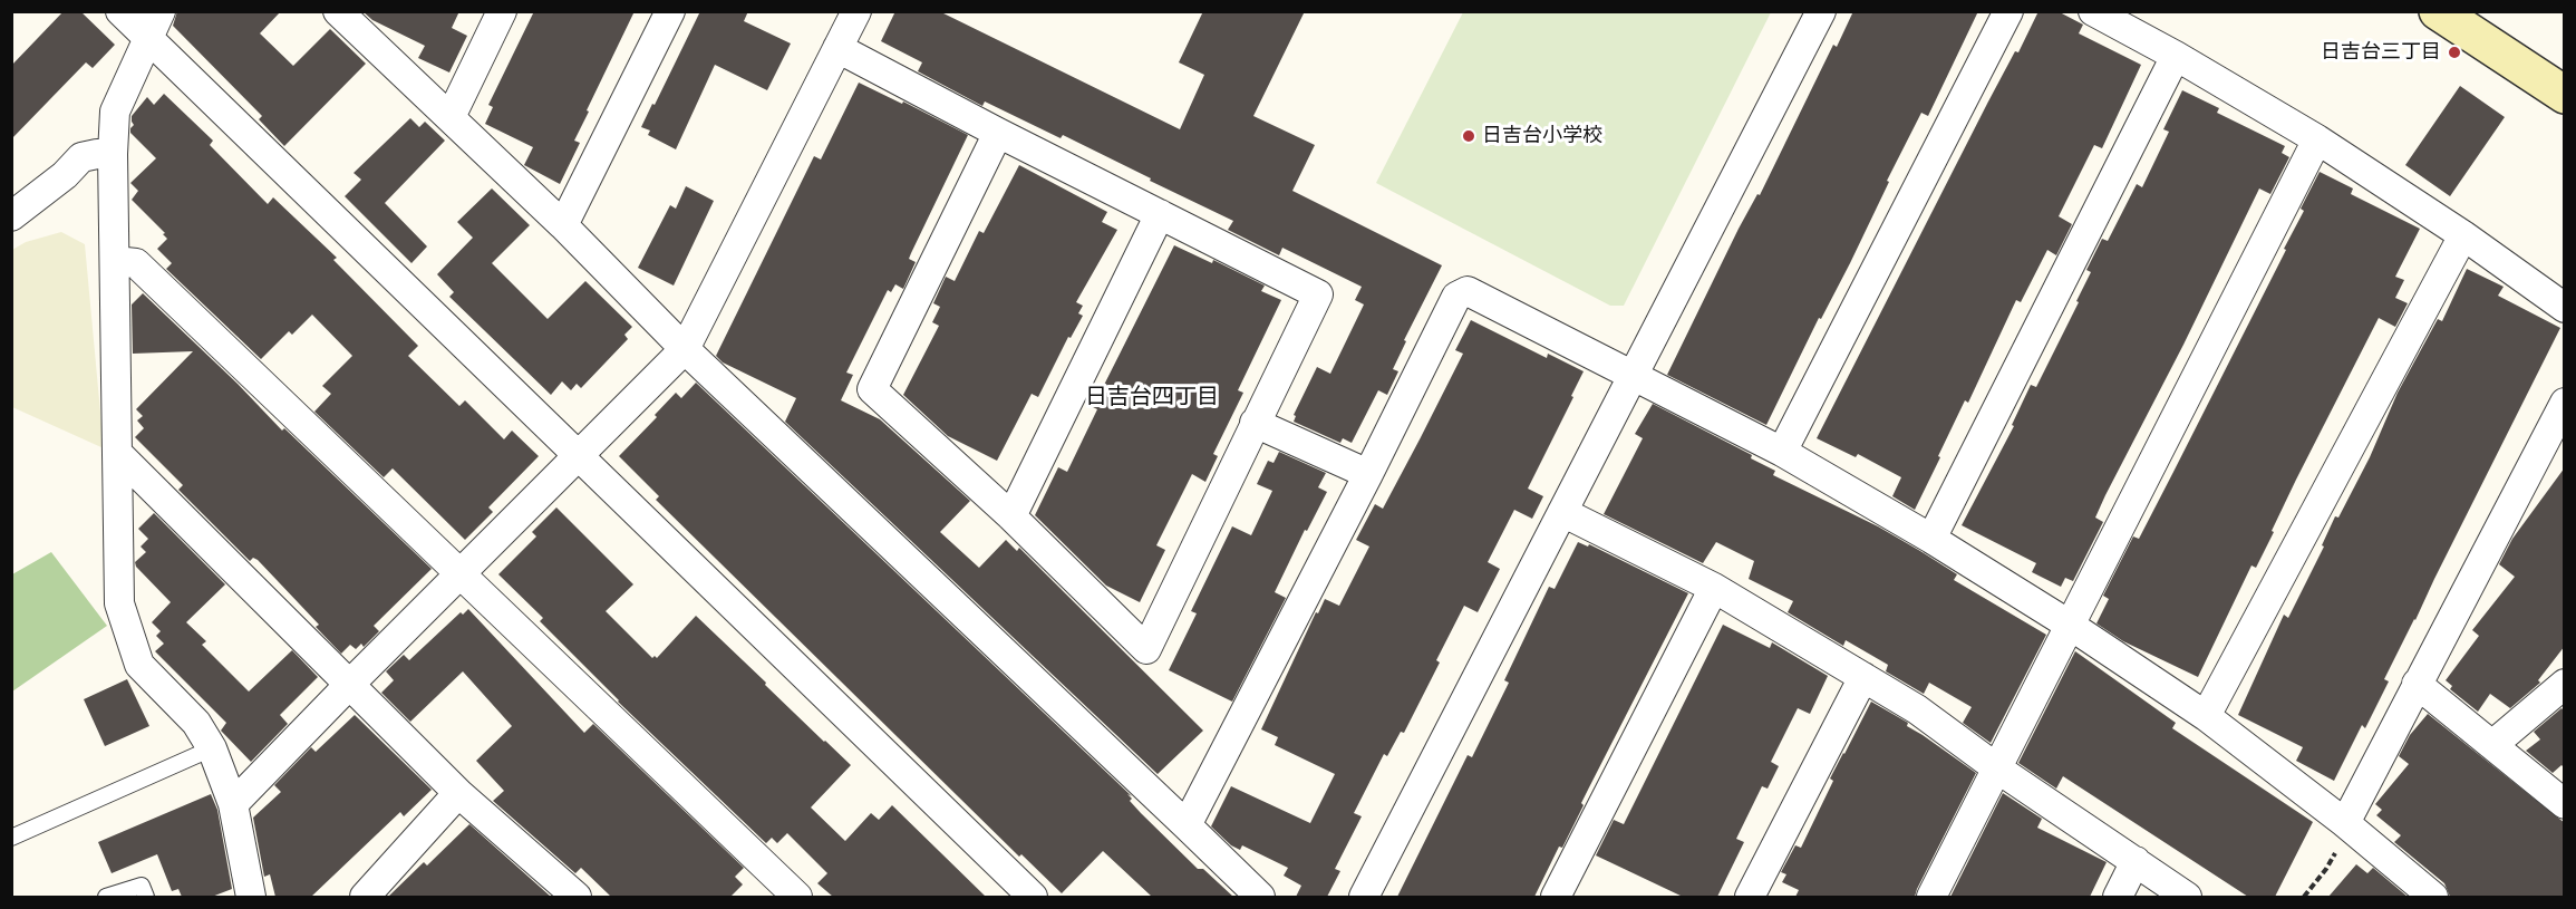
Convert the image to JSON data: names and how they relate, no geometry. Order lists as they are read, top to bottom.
{
  "districts": ["日吉台四丁目"],
  "places": ["日吉台三丁目", "日吉台小学校"]
}
